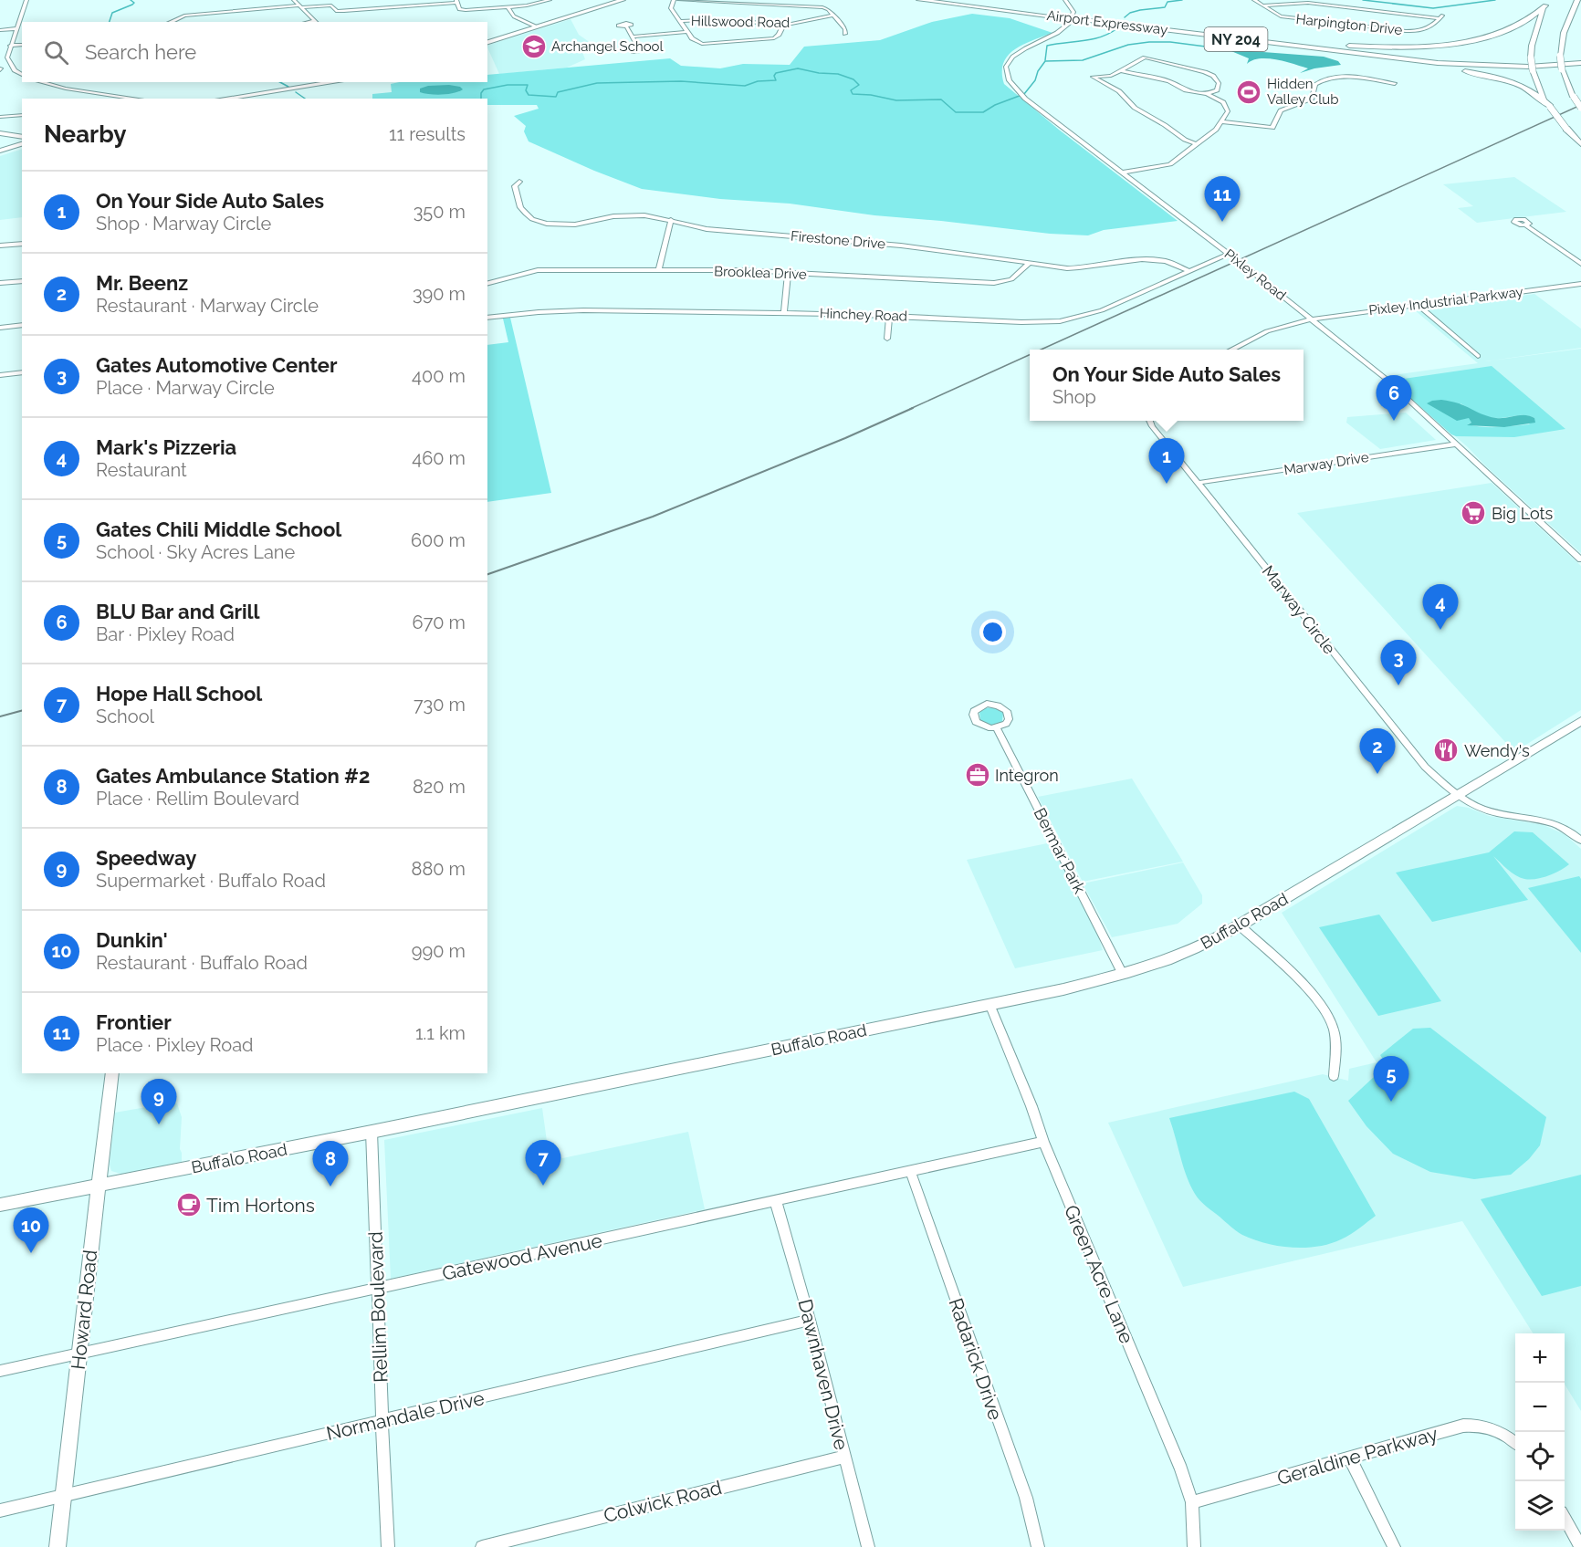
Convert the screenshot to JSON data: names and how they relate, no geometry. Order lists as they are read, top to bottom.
{
  "streets": {
    "highway": ["Airport Expressway", "NY 204"],
    "main road": ["Buffalo Road", "Howard Road"],
    "street": [
      "Hillswood Road",
      "Harpington Drive",
      "Firestone Drive",
      "Brooklea Drive",
      "Pixley Road",
      "Pixley Industrial Parkway",
      "Hinchey Road",
      "Marway Drive",
      "Marway Circle",
      "Bermar Park",
      "Gatewood Avenue",
      "Green Acre Lane",
      "Rellim Boulevard",
      "Radarick Drive",
      "Dawnhaven Drive",
      "Normandale Drive",
      "Geraldine Parkway",
      "Colwick Road"
    ]
  },
  "crossings": [
    ["Firestone Drive", "Brooklea Drive"],
    ["Firestone Drive", "Hinchey Road"],
    ["Pixley Road", "Pixley Industrial Parkway"],
    ["Pixley Road", "Hinchey Road"],
    ["Pixley Road", "Marway Drive"],
    ["Marway Drive", "Marway Circle"],
    ["Marway Circle", "Buffalo Road"],
    ["Bermar Park", "Buffalo Road"],
    ["Buffalo Road", "Green Acre Lane"],
    ["Buffalo Road", "Rellim Boulevard"],
    ["Buffalo Road", "Howard Road"],
    ["Gatewood Avenue", "Green Acre Lane"],
    ["Gatewood Avenue", "Rellim Boulevard"],
    ["Gatewood Avenue", "Howard Road"],
    ["Gatewood Avenue", "Radarick Drive"],
    ["Gatewood Avenue", "Dawnhaven Drive"],
    ["Green Acre Lane", "Geraldine Parkway"],
    ["Rellim Boulevard", "Normandale Drive"],
    ["Howard Road", "Normandale Drive"],
    ["Dawnhaven Drive", "Normandale Drive"],
    ["Dawnhaven Drive", "Colwick Road"]
  ],
  "places": {
    "school or university": ["Archangel School"],
    "sports": ["Hidden Valley Club"],
    "supermarket": ["Big Lots"],
    "restaurant": ["Wendy's"],
    "office": ["Integron"],
    "cafe": ["Tim Hortons"]
  },
  "page": {
    "search": "Search here",
    "heading": ["Nearby", "11 results"],
    "list": [
      {
        "mark": "1",
        "name": "On Your Side Auto Sales",
        "note": "Shop · Marway Circle",
        "value": "350 m"
      },
      {
        "mark": "2",
        "name": "Mr. Beenz",
        "note": "Restaurant · Marway Circle",
        "value": "390 m"
      },
      {
        "mark": "3",
        "name": "Gates Automotive Center",
        "note": "Place · Marway Circle",
        "value": "400 m"
      },
      {
        "mark": "4",
        "name": "Mark's Pizzeria",
        "note": "Restaurant",
        "value": "460 m"
      },
      {
        "mark": "5",
        "name": "Gates Chili Middle School",
        "note": "School · Sky Acres Lane",
        "value": "600 m"
      },
      {
        "mark": "6",
        "name": "BLU Bar and Grill",
        "note": "Bar · Pixley Road",
        "value": "670 m"
      },
      {
        "mark": "7",
        "name": "Hope Hall School",
        "note": "School",
        "value": "730 m"
      },
      {
        "mark": "8",
        "name": "Gates Ambulance Station #2",
        "note": "Place · Rellim Boulevard",
        "value": "820 m"
      },
      {
        "mark": "9",
        "name": "Speedway",
        "note": "Supermarket · Buffalo Road",
        "value": "880 m"
      },
      {
        "mark": "10",
        "name": "Dunkin'",
        "note": "Restaurant · Buffalo Road",
        "value": "990 m"
      },
      {
        "mark": "11",
        "name": "Frontier",
        "note": "Place · Pixley Road",
        "value": "1.1 km"
      }
    ],
    "pins": [
      "11",
      "6",
      "1",
      "4",
      "3",
      "2",
      "5",
      "9",
      "7",
      "8",
      "10"
    ],
    "popup": ["On Your Side Auto Sales", "Shop"],
    "map_buttons": ["+", "−"]
  }
}
